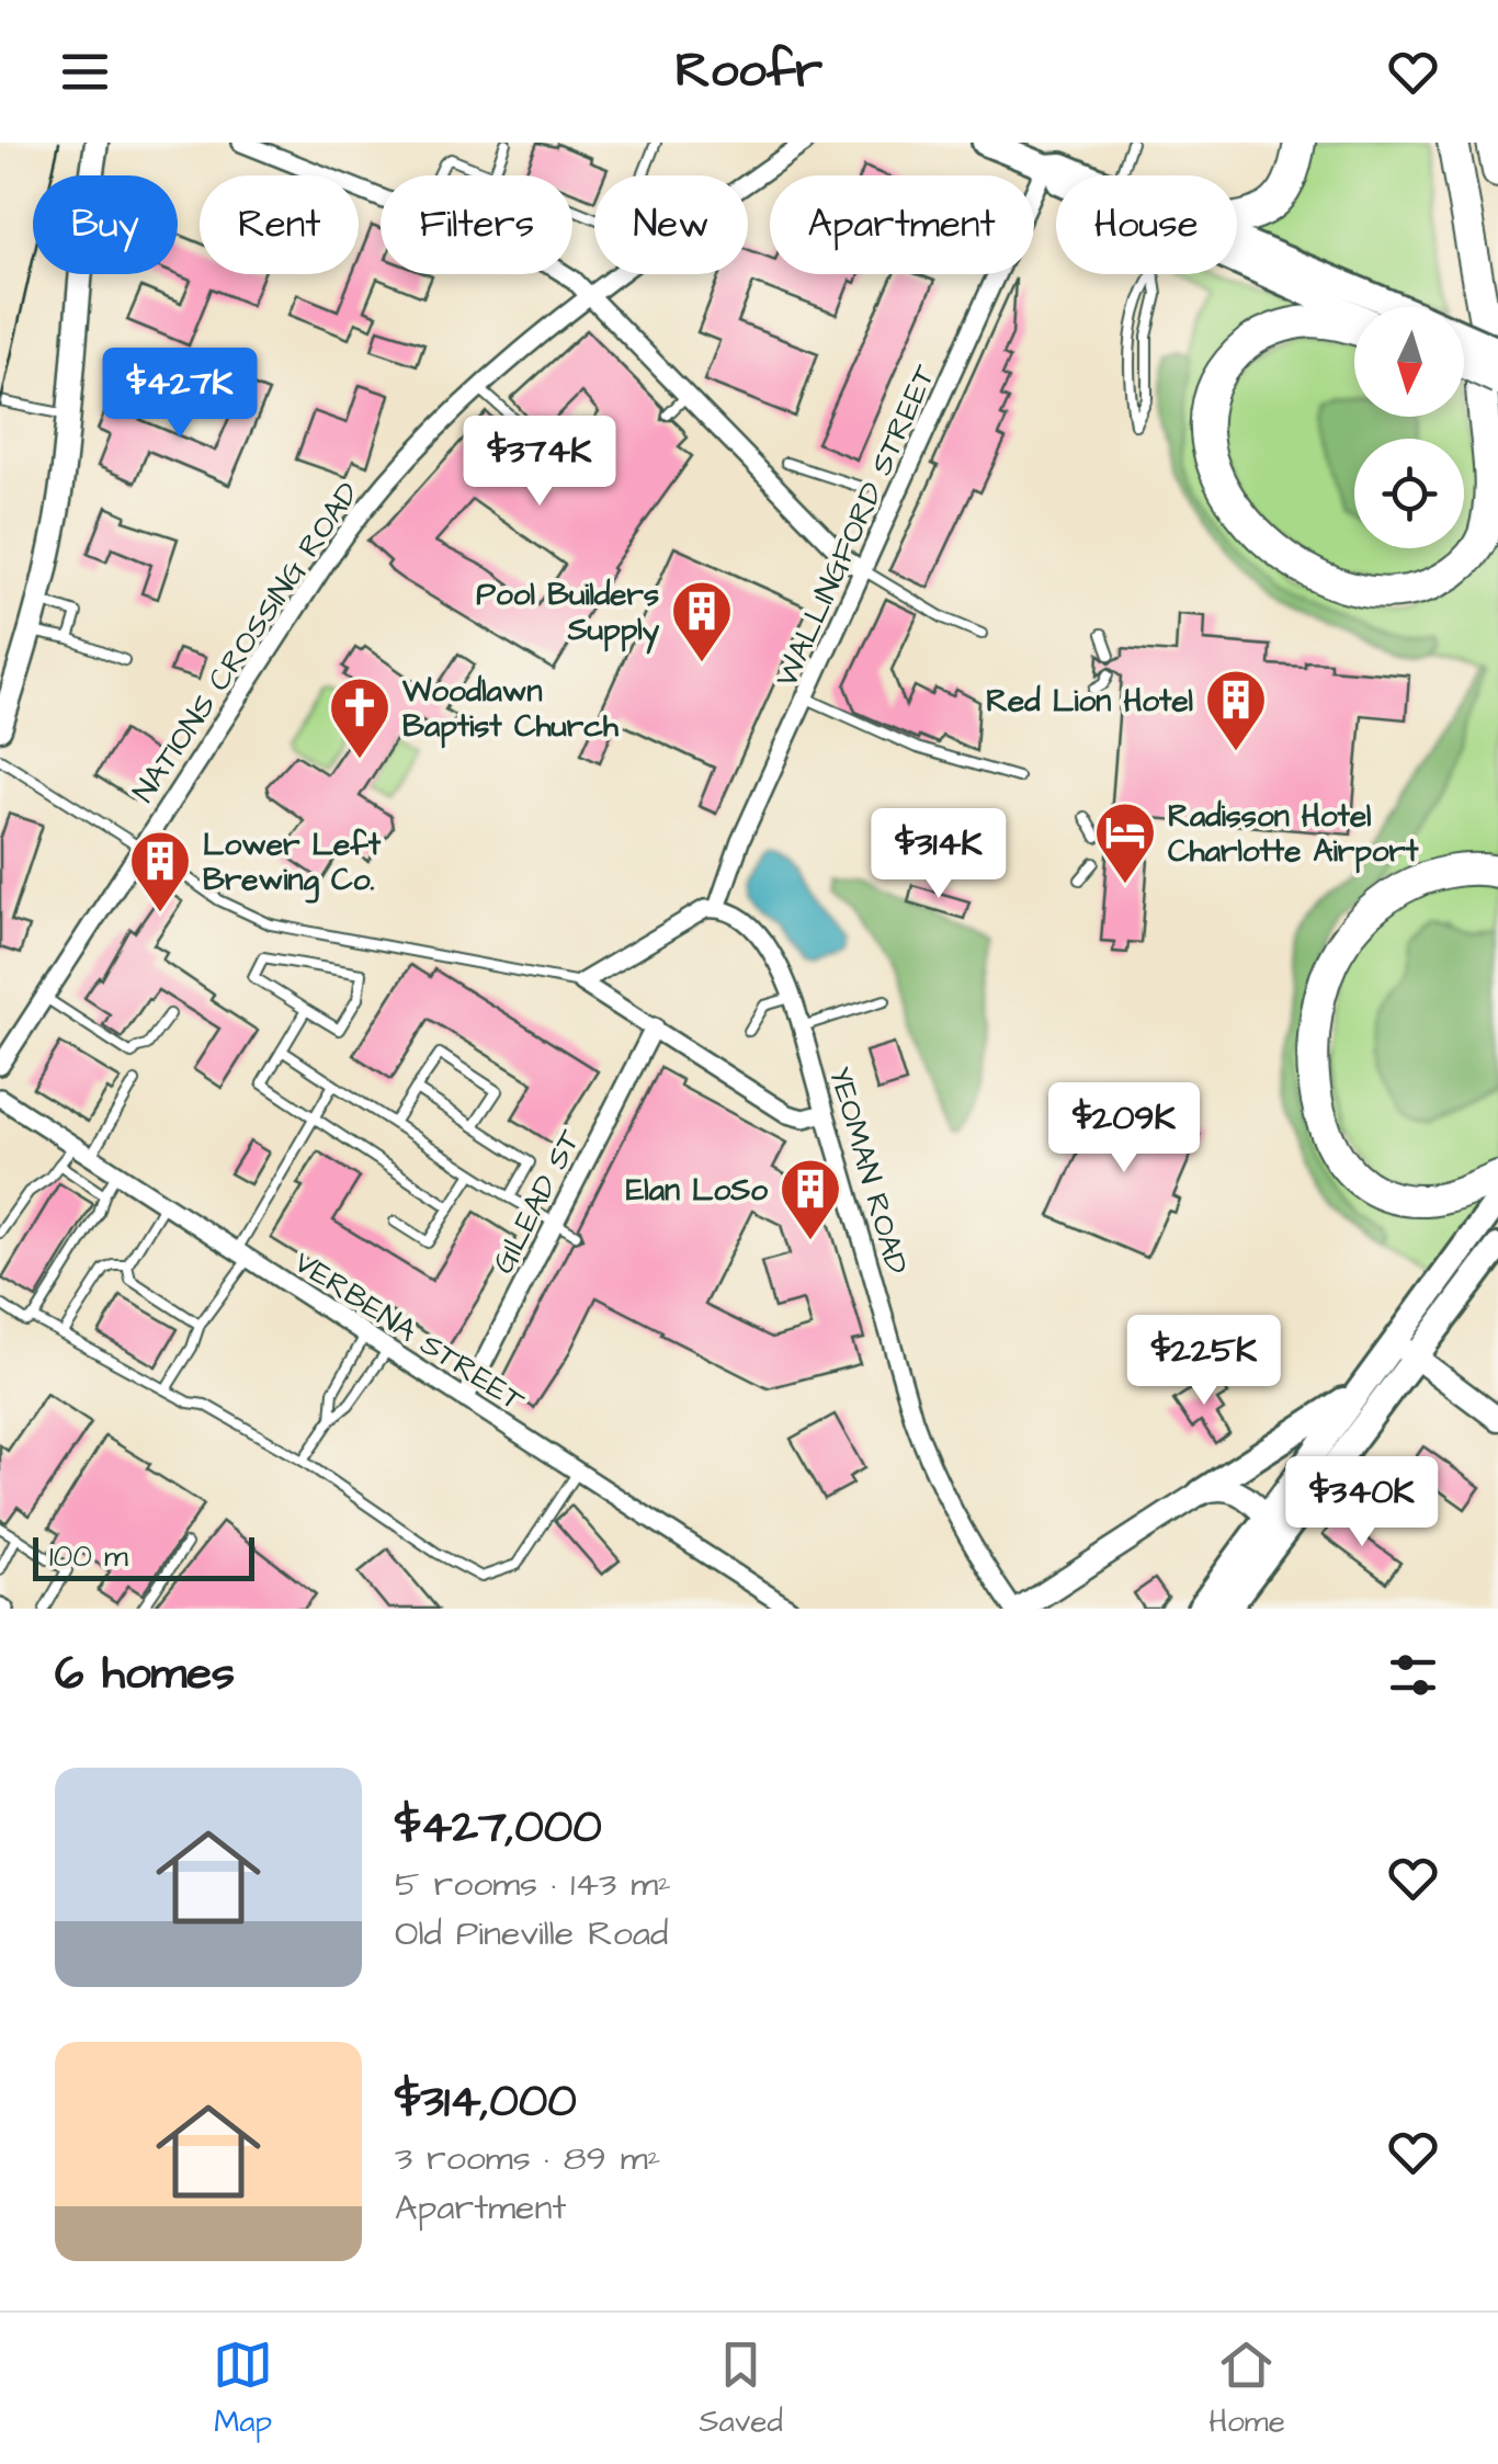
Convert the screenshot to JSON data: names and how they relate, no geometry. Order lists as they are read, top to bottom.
{
  "streets": {
    "street": [
      "WALLINGFORD STREET",
      "NATIONS CROSSING ROAD",
      "YEOMAN ROAD",
      "GILEAD ST",
      "VERBENA STREET"
    ]
  },
  "crossings": [
    ["WALLINGFORD STREET", "YEOMAN ROAD"],
    ["GILEAD ST", "VERBENA STREET"]
  ],
  "places": {
    "building": [
      "Pool Builders Supply",
      "Red Lion Hotel",
      "Lower Left Brewing Co.",
      "Elan LoSo"
    ],
    "church": ["Woodlawn Baptist Church"],
    "hotel": ["Radisson Hotel Charlotte Airport"]
  },
  "scale_bar": "100 m",
  "north": "bottom",
  "page": {
    "header": "Roofr",
    "chip": [
      "Buy",
      "Rent",
      "Filters",
      "New",
      "Apartment",
      "House"
    ],
    "price": [
      "$427K",
      "$374K",
      "$314K",
      "$209K",
      "$225K",
      "$340K"
    ],
    "scale": "100 m",
    "heading": "6 homes",
    "list": [
      {
        "name": "$427,000",
        "note": "5 rooms · 143 m² · Old Pineville Road"
      },
      {
        "name": "$314,000",
        "note": "3 rooms · 89 m² · Apartment"
      }
    ],
    "tabs": ["Map", "Saved", "Home"]
  }
}
